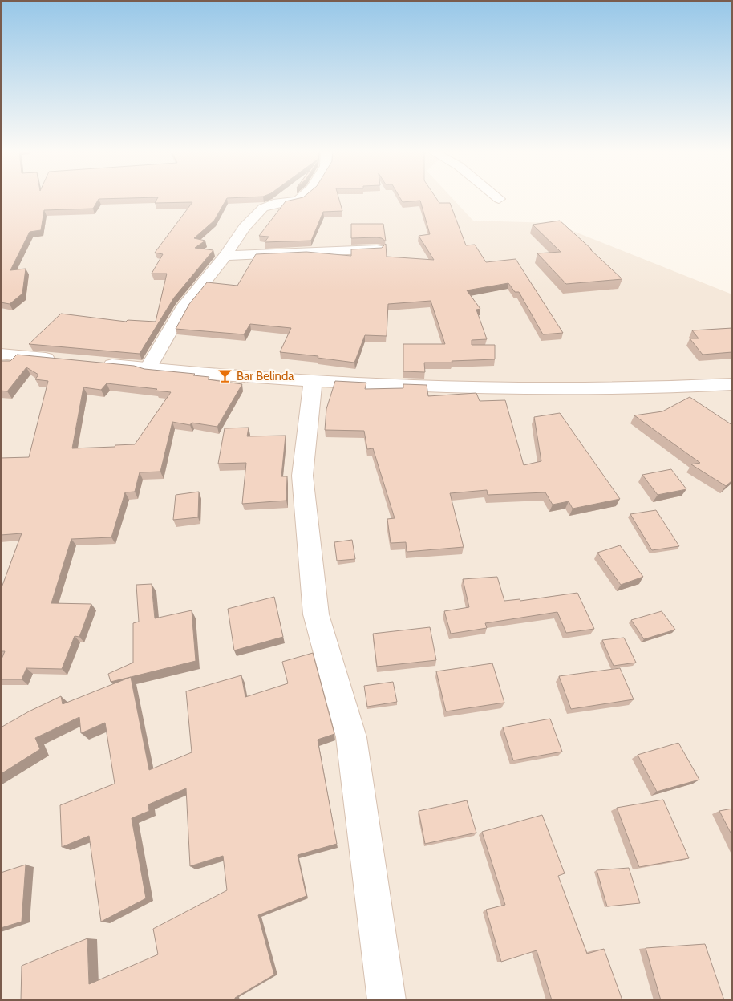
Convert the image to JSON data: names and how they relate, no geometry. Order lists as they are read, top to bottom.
{
  "places": {
    "bar": ["Bar Belinda"]
  }
}
